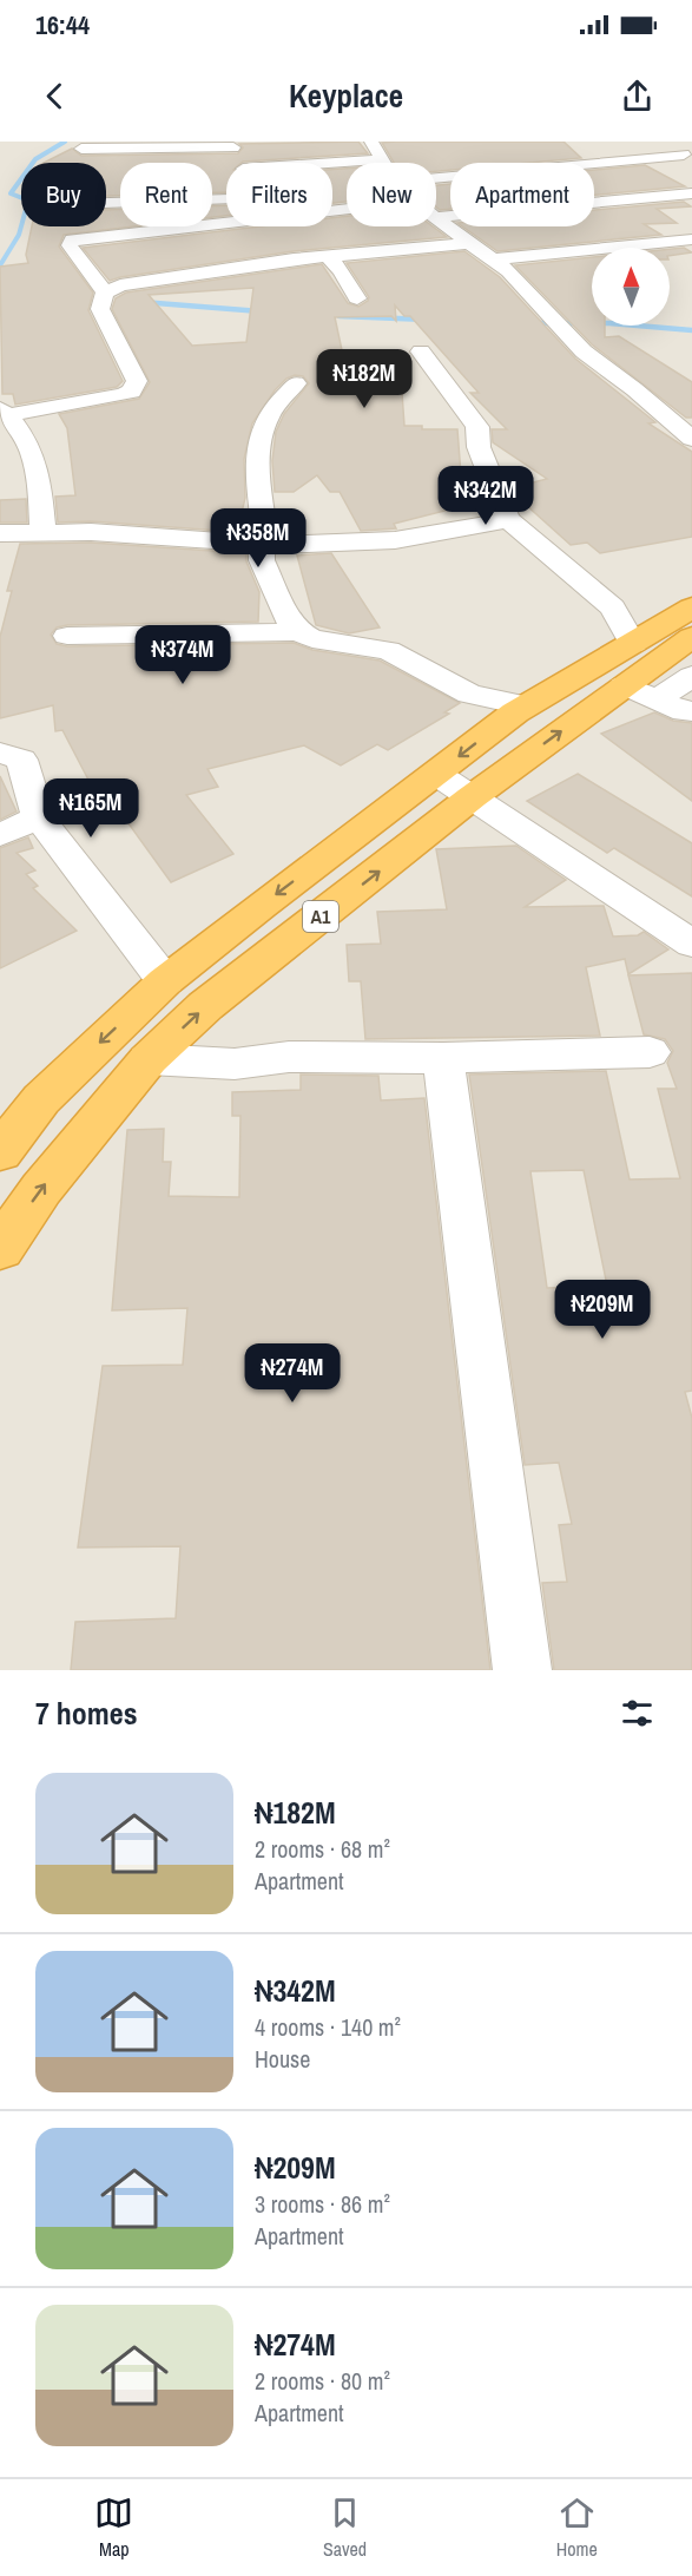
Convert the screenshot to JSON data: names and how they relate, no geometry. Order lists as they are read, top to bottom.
{
  "streets": {
    "highway": ["A1"]
  },
  "north": "top",
  "page": {
    "status": "16:44",
    "header": "Keyplace",
    "chip": [
      "Buy",
      "Rent",
      "Filters",
      "New",
      "Apartment"
    ],
    "price": [
      "₦182M",
      "₦342M",
      "₦358M",
      "₦374M",
      "₦165M",
      "₦209M",
      "₦274M"
    ],
    "heading": "7 homes",
    "list": [
      {
        "name": "₦182M",
        "note": "2 rooms · 68 m² · Apartment"
      },
      {
        "name": "₦342M",
        "note": "4 rooms · 140 m² · House"
      },
      {
        "name": "₦209M",
        "note": "3 rooms · 86 m² · Apartment"
      },
      {
        "name": "₦274M",
        "note": "2 rooms · 80 m² · Apartment"
      }
    ],
    "tabs": ["Map", "Saved", "Home"]
  }
}
